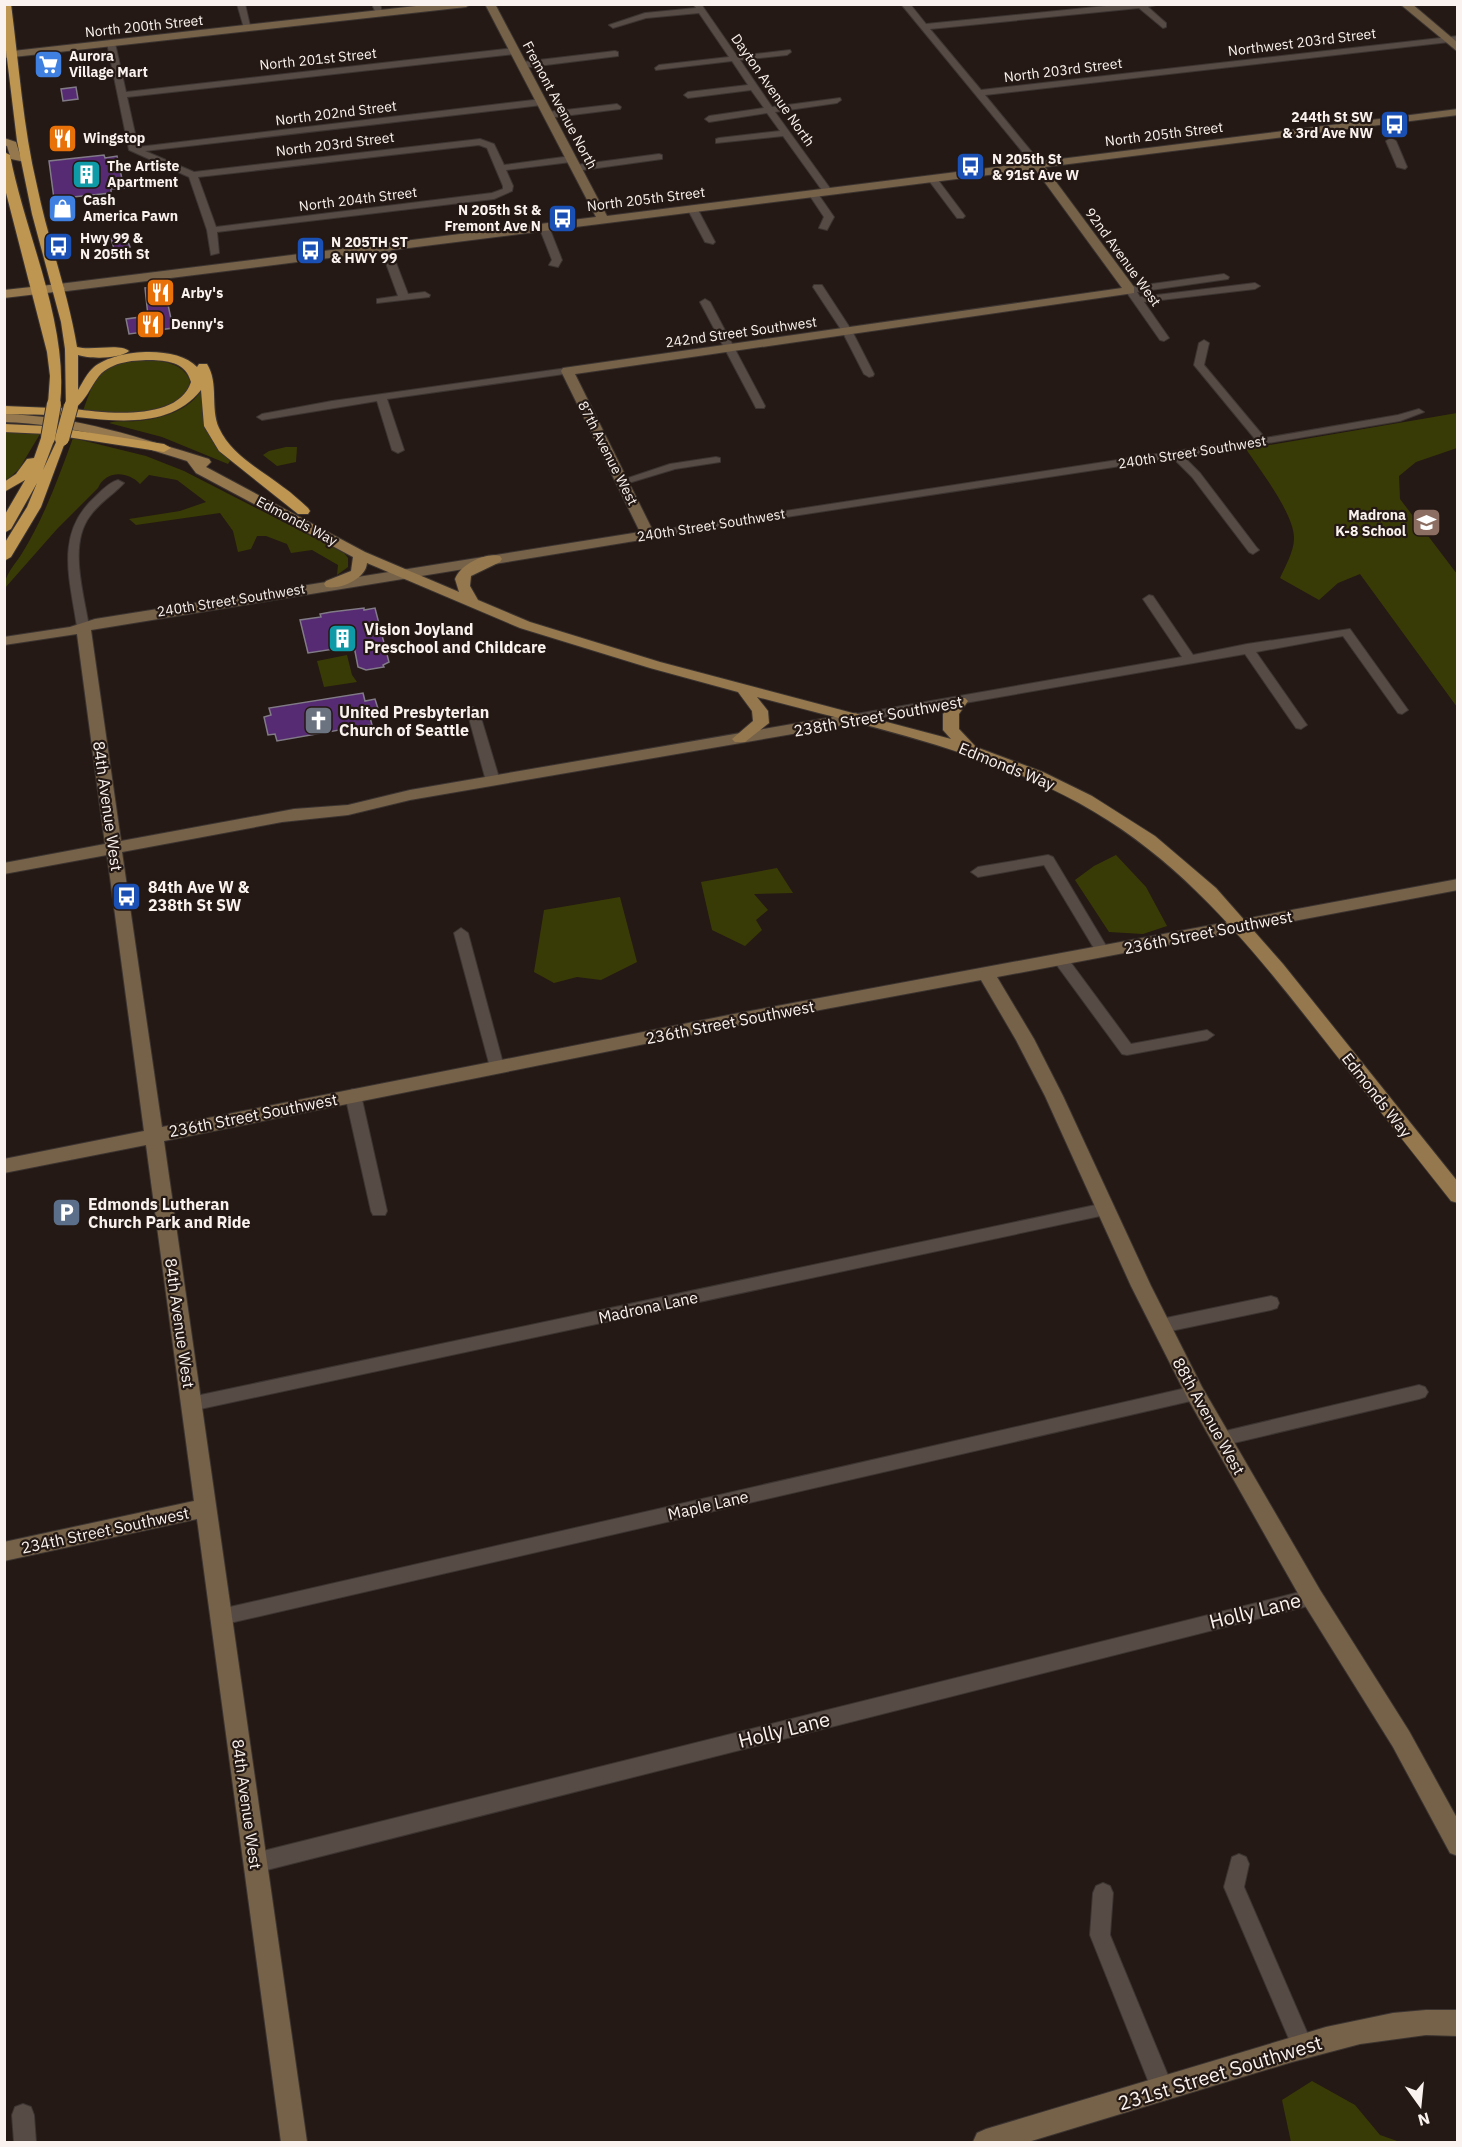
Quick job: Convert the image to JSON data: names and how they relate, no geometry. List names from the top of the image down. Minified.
{"streets":{"main road":["North 205th Street","Edmonds Way"],"street":["North 200th Street","Northwest 203rd Street","North 201st Street","North 203rd Street","Dayton Avenue North","Fremont Avenue North","North 202nd Street","North 204th Street","92nd Avenue West","242nd Street Southwest","240th Street Southwest","87th Avenue West","238th Street Southwest","84th Avenue West","236th Street Southwest","Madrona Lane","88th Avenue West","Maple Lane","234th Street Southwest","Holly Lane","231st Street Southwest"]},"crossings":[["Northwest 203rd Street","North 203rd Street"],["North 201st Street","Fremont Avenue North"],["North 203rd Street","North 204th Street"],["Dayton Avenue North","North 205th Street"],["Fremont Avenue North","North 202nd Street"],["Fremont Avenue North","North 205th Street"],["North 205th Street","92nd Avenue West"],["92nd Avenue West","242nd Street Southwest"],["242nd Street Southwest","87th Avenue West"],["240th Street Southwest","87th Avenue West"],["240th Street Southwest","Edmonds Way"],["240th Street Southwest","84th Avenue West"],["Edmonds Way","238th Street Southwest"],["Edmonds Way","236th Street Southwest"],["238th Street Southwest","84th Avenue West"],["84th Avenue West","236th Street Southwest"],["84th Avenue West","Madrona Lane"],["84th Avenue West","Maple Lane"],["84th Avenue West","234th Street Southwest"],["84th Avenue West","Holly Lane"],["236th Street Southwest","88th Avenue West"],["Madrona Lane","88th Avenue West"],["88th Avenue West","Maple Lane"],["88th Avenue West","Holly Lane"]],"places":{"supermarket":["Aurora Village Mart"],"bus stop":["244th St SW & 3rd Ave NW","N 205th St & 91st Ave W","N 205th St & Fremont Ave N","Hwy 99 & N 205th St","N 205TH ST & HWY 99","84th Ave W & 238th St SW"],"restaurant":["Wingstop","Arby's","Denny's"],"building":["The Artiste Apartment","Vision Joyland Preschool and Childcare"],"shop":["Cash America Pawn"],"school or university":["Madrona K-8 School"],"church":["United Presbyterian Church of Seattle"],"parking":["Edmonds Lutheran Church Park and Ride"]},"north":"bottom"}
